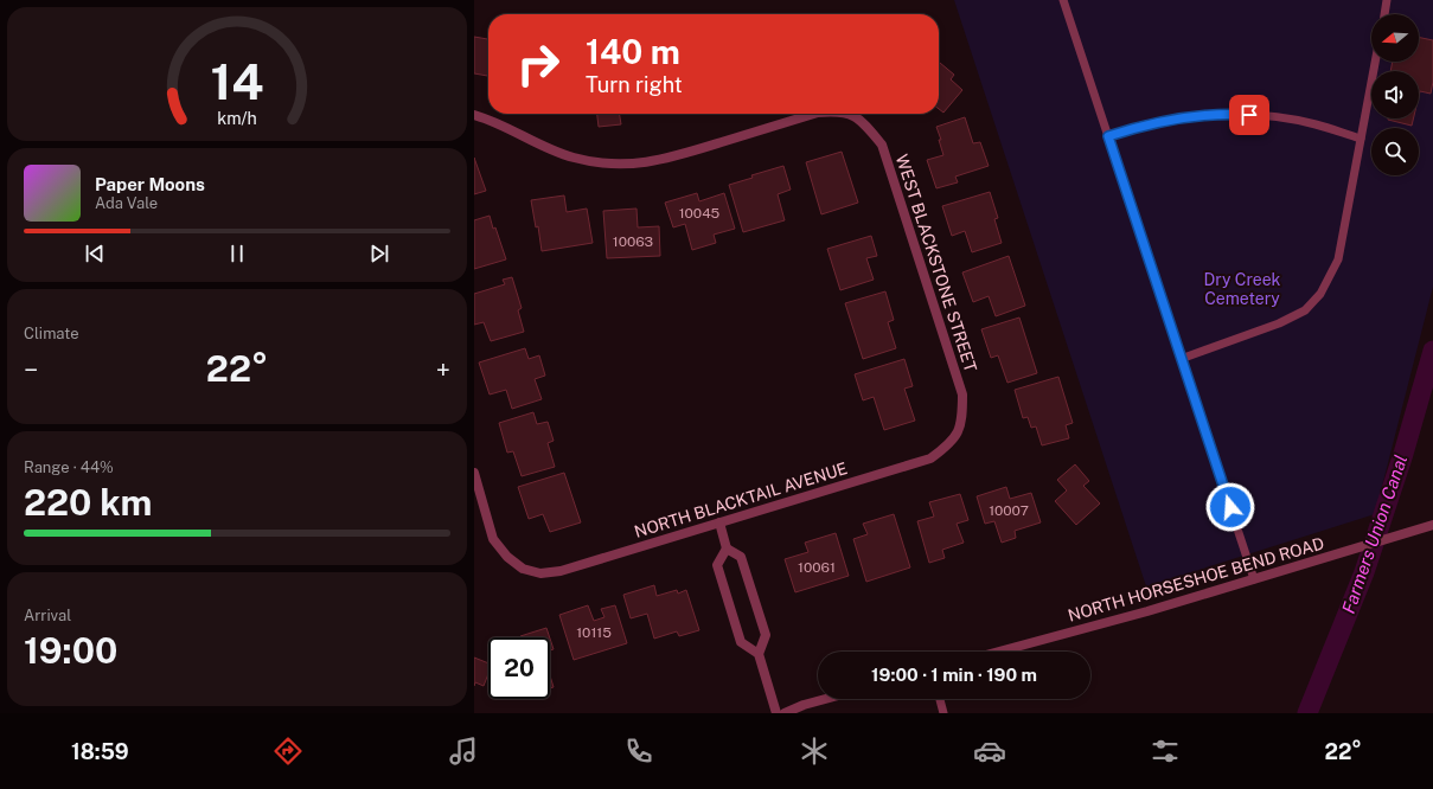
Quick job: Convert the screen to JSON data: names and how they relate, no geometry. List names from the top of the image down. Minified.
{"streets":{"street":["WEST BLACKSTONE STREET","NORTH BLACKTAIL AVENUE","NORTH HORSESHOE BEND ROAD"]},"crossings":[["WEST BLACKSTONE STREET","NORTH BLACKTAIL AVENUE"]],"water":["Farmers Union Canal"],"parks":["Dry Creek Cemetery"],"house_numbers":["10045","10063","10007","10061","10115"],"north":"left","page":{"turn":["140 m","Turn right"],"song":["Paper Moons","Ada Vale"],"tile":["Climate",["Range · 44%","220 km"],["Arrival","19:00"]],"heat":["−","22°","+"],"limit":"20","trip":"19:00 · 1 min · 190 m","tabs":["18:59","22°"],"gauge":["14","km/h"]}}
